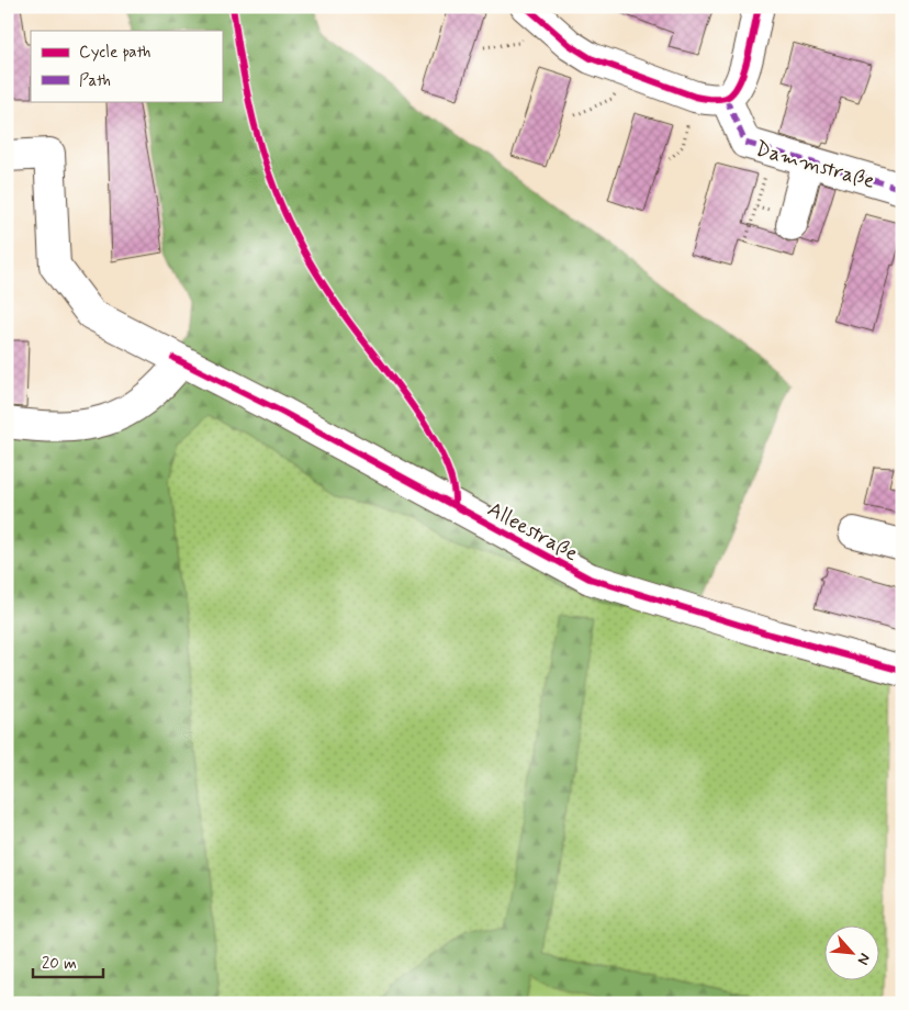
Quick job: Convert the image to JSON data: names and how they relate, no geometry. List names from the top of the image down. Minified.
{"streets":{"street":["Dammstraße","Alleestraße"]},"legend":["Cycle path","Path"],"scale_bar":"20 m","north":"bottom right"}
